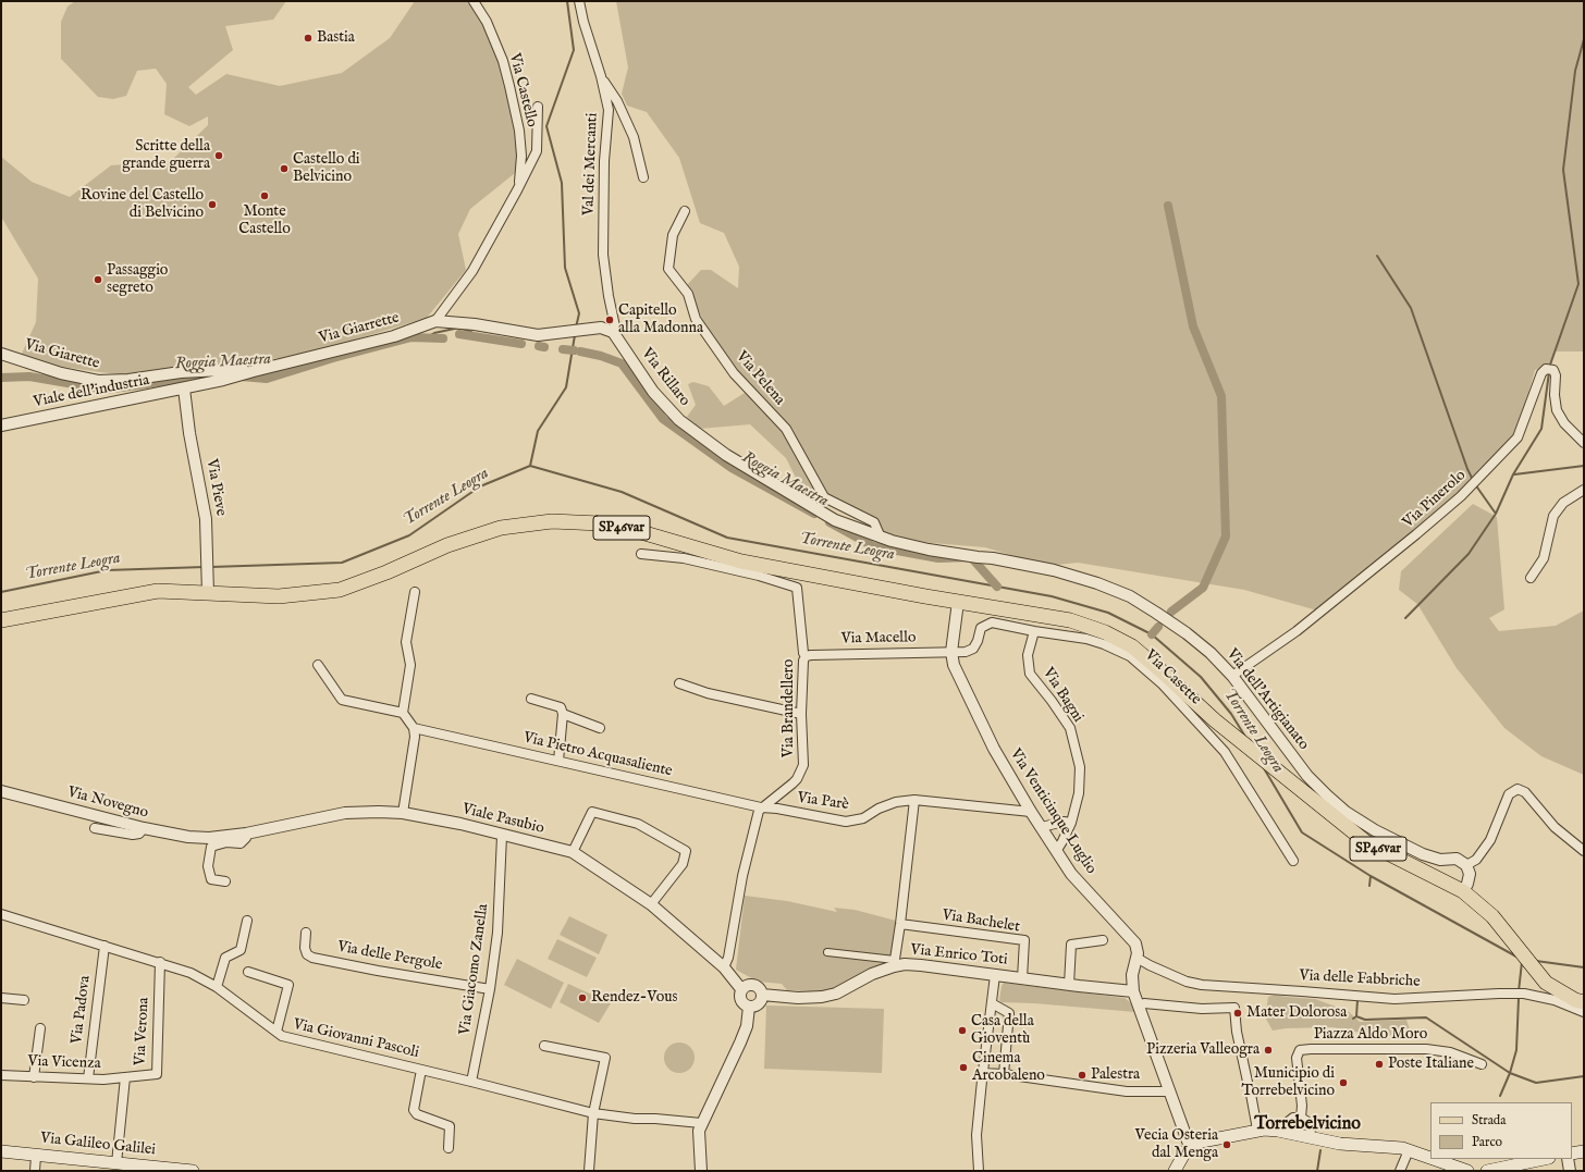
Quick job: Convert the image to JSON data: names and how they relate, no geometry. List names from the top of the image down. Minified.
{"streets":{"main road":["SP46var","Via Galileo Galilei"],"street":["Via Castello","Val dei Mercanti","Via Giarrette","Via Giarette","Via Rillaro","Via Pelena","Viale dell'industria","Via Pieve","Via Pinerolo","Via Macello","Via Casette","Via Bagni","Via dell'Artigianato","Via Brandellero","Via Pietro Acquasaliente","Via Parè","Via Novegno","Via Venticinque Luglio","Viale Pasubio","Via Bachelet","Via Enrico Toti","Via delle Pergole","Via Giacomo Zanella","Via delle Fabbriche","Via Padova","Via Verona","Piazza Aldo Moro","Via Giovanni Pascoli","Via Vicenza"]},"crossings":[["Via Castello","Via Giarrette"],["Val dei Mercanti","Via Rillaro"],["Via Giarrette","Viale dell'industria"],["Via Giarette","Viale dell'industria"],["Via Rillaro","Via Pelena"],["Via Rillaro","Via dell'Artigianato"],["Viale dell'industria","Via Pieve"],["Via Pieve","SP46var"],["Via Pinerolo","Via dell'Artigianato"],["SP46var","Via Venticinque Luglio"],["Via Macello","Via Casette"],["Via Macello","Via Brandellero"],["Via Macello","Via Venticinque Luglio"],["Via Casette","Via Bagni"],["Via Casette","Via Venticinque Luglio"],["Via Bagni","Via Venticinque Luglio"],["Via Brandellero","Via Pietro Acquasaliente"],["Via Pietro Acquasaliente","Via Parè"],["Via Parè","Via Venticinque Luglio"],["Via Novegno","Viale Pasubio"],["Via Venticinque Luglio","Via Enrico Toti"],["Via Venticinque Luglio","Via delle Fabbriche"],["Viale Pasubio","Via Enrico Toti"],["Viale Pasubio","Via Giacomo Zanella"],["Via Bachelet","Via Enrico Toti"],["Via delle Pergole","Via Giacomo Zanella"],["Via Giacomo Zanella","Via Giovanni Pascoli"],["Via Padova","Via Giovanni Pascoli"],["Via Padova","Via Vicenza"],["Via Verona","Via Giovanni Pascoli"],["Via Verona","Via Vicenza"]],"districts":["Torrebelvicino"],"water":["Roggia Maestra","Torrente Leogra"],"places":["Bastia","Scritte della grande guerra","Castello di Belvicino","Monte Castello","Rovine del Castello di Belvicino","Passaggio segreto","Capitello alla Madonna","Rendez-Vous","Mater Dolorosa","Casa della Gioventù","Pizzeria Valleogra","Poste Italiane","Cinema Arcobaleno","Palestra","Municipio di Torrebelvicino","Vecia Osteria dal Menga"],"legend":["Strada","Parco"]}
